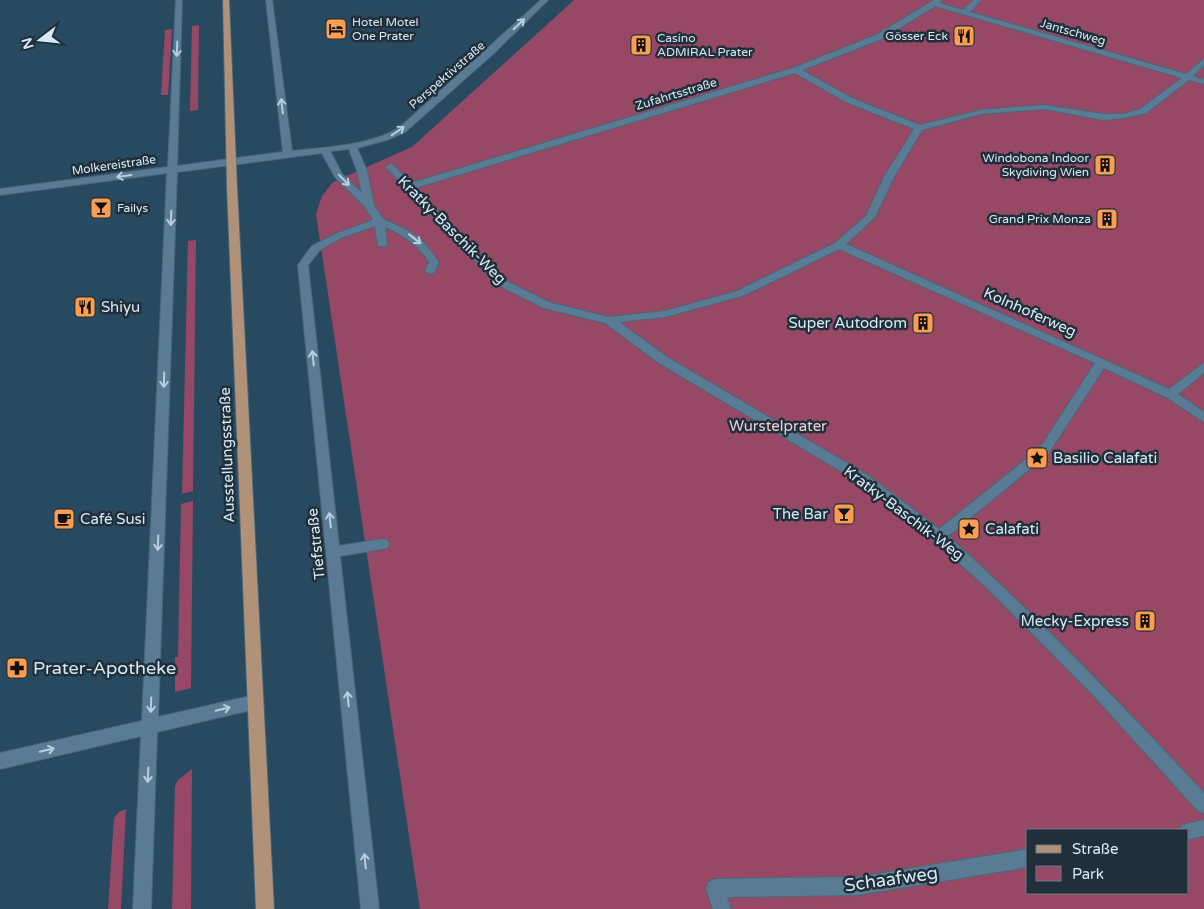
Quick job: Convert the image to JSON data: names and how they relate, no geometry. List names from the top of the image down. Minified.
{"streets":{"main road":["Ausstellungsstraße"],"street":["Jantschweg","Perspektivstraße","Zufahrtsstraße","Molkereistraße","Kratky-Baschik-Weg","Kolnhoferweg","Tiefstraße","Schaafweg"]},"crossings":[["Jantschweg","Zufahrtsstraße"],["Perspektivstraße","Molkereistraße"],["Zufahrtsstraße","Kratky-Baschik-Weg"],["Molkereistraße","Ausstellungsstraße"]],"one_way":["Perspektivstraße","Molkereistraße","Tiefstraße"],"parks":["Wurstelprater"],"places":{"hotel":["Hotel Motel One Prater"],"restaurant":["Gösser Eck","Shiyu"],"building":["Casino ADMIRAL Prater","Windobona Indoor Skydiving Wien","Grand Prix Monza","Super Autodrom","Mecky-Express"],"bar":["Failys","The Bar"],"place":["Basilio Calafati","Calafati"],"cafe":["Café Susi"],"pharmacy":["Prater-Apotheke"]},"legend":["Straße","Park"],"north":"left"}
